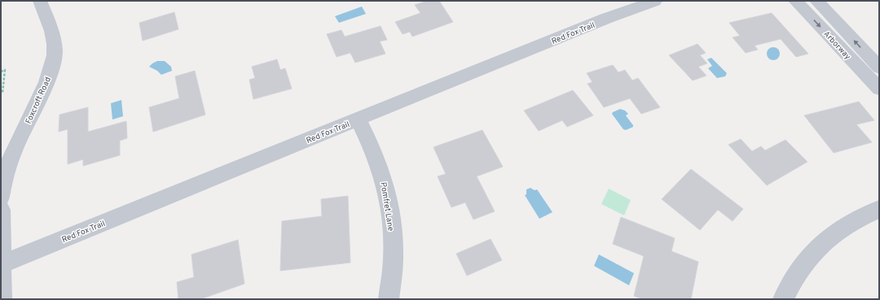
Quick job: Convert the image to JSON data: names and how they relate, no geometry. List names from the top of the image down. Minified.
{"streets":{"street":["Red Fox Trail","Arborway","Foxcroft Road","Pomfret Lane"]},"crossings":[["Red Fox Trail","Pomfret Lane"]]}
